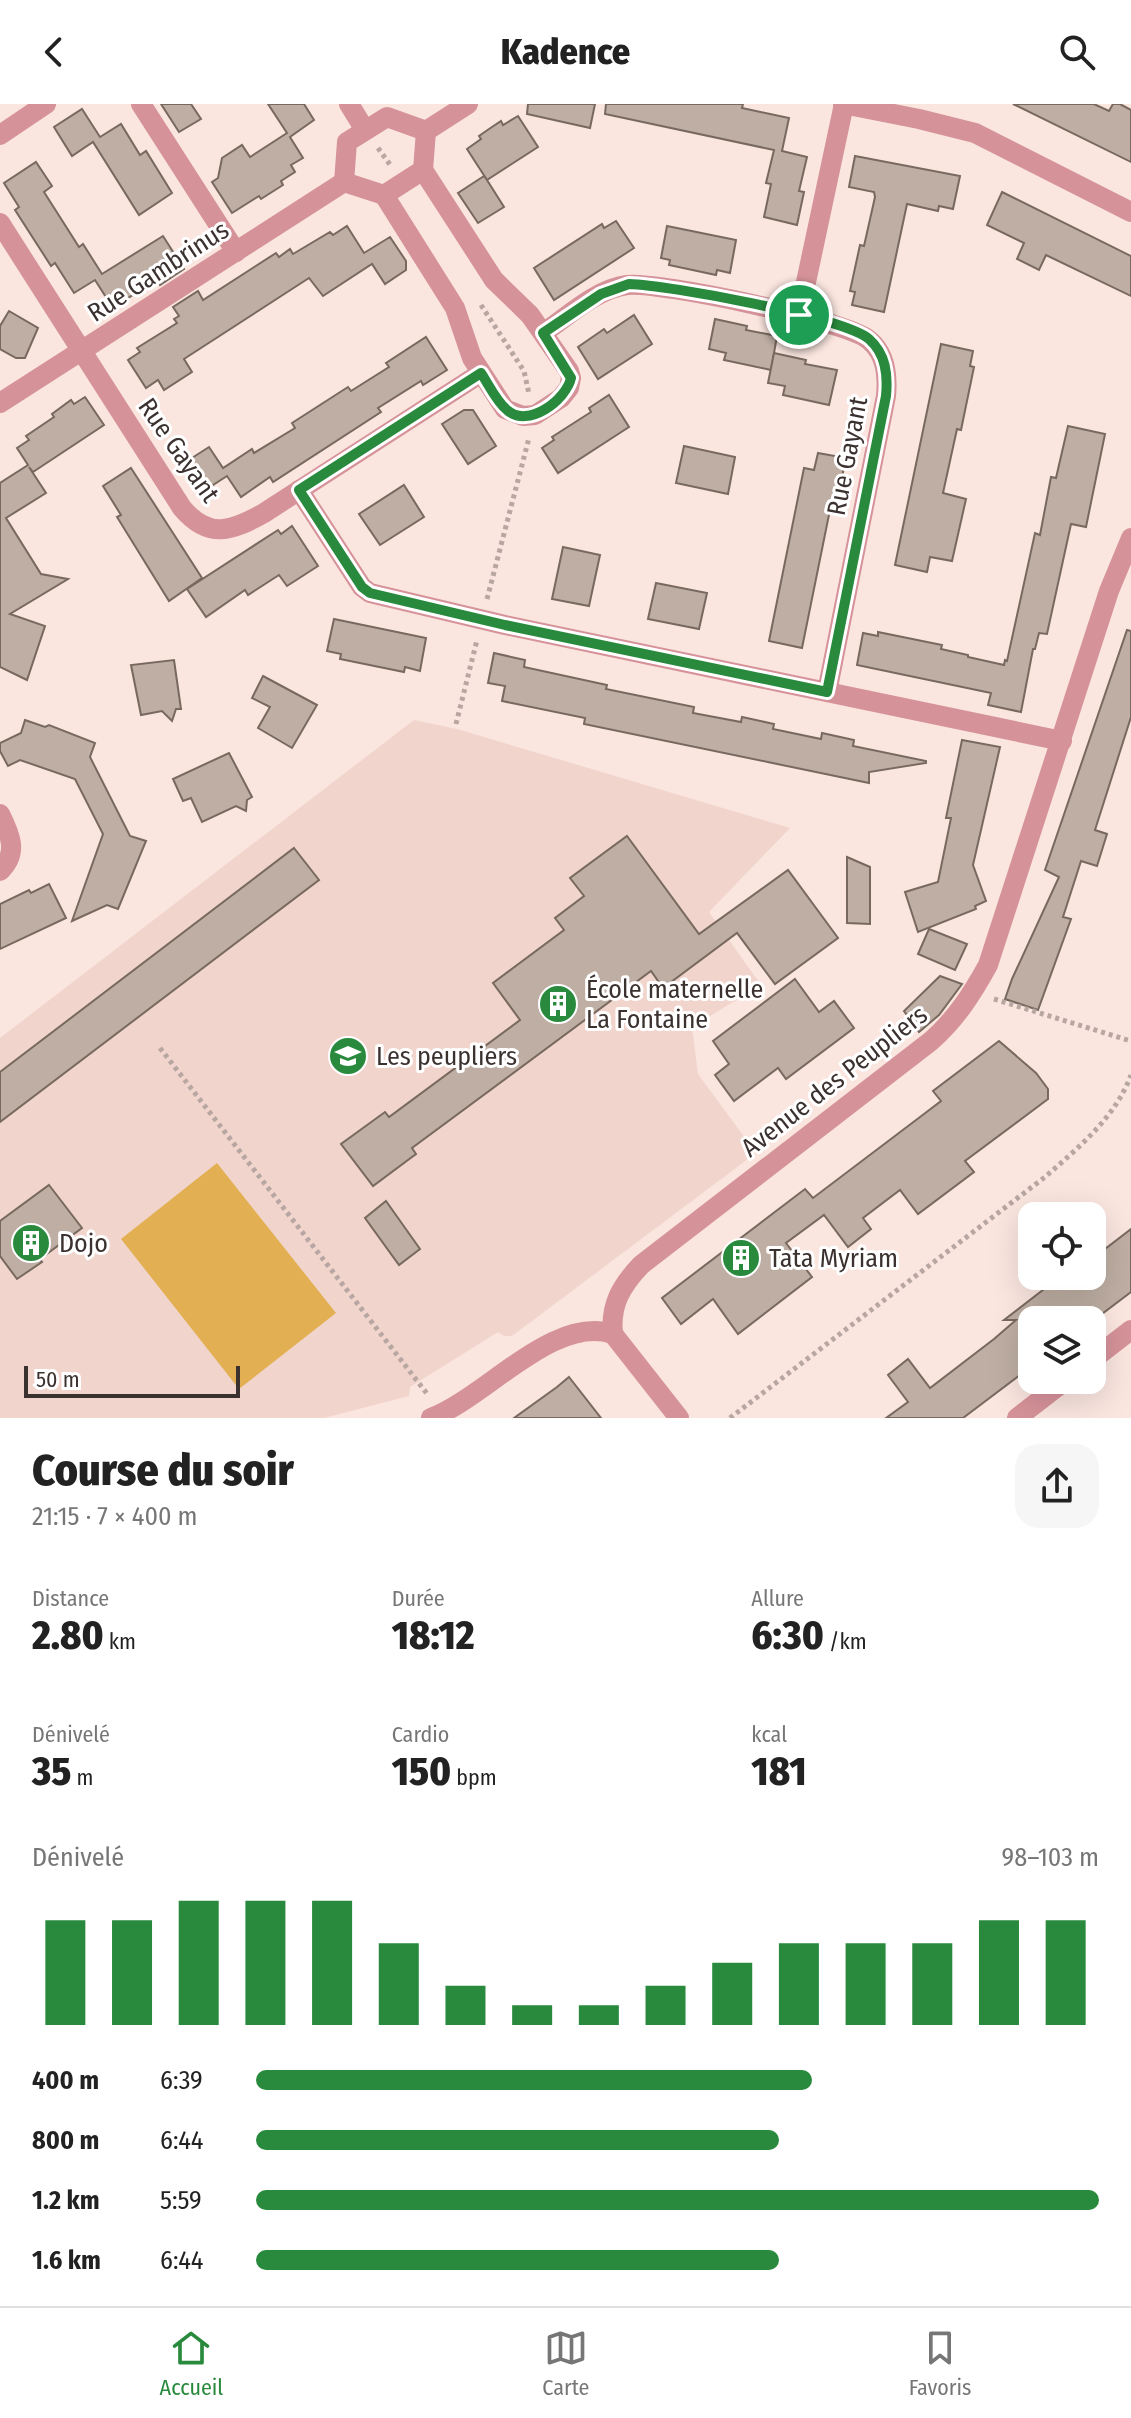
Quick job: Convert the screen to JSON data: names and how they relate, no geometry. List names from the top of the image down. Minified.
{"streets":{"street":["Rue Gambrinus","Rue Gayant","Avenue des Peupliers"]},"crossings":[["Rue Gambrinus","Rue Gayant"]],"places":{"building":["École maternelle La Fontaine","Dojo","Tata Myriam"],"school or university":["Les peupliers"]},"scale_bar":"50 m","page":{"header":"Kadence","scale":"50 m","heading":["Course du soir","21:15 · 7 × 400 m"],"stats":[["Distance","2.80 km"],["Durée","18:12"],["Allure","6:30 /km"],["Dénivelé","35 m"],["Cardio","150 bpm"],["kcal","181"]],"chart":["Dénivelé","98–103 m"],"list":[{"name":"400 m","note":"6:39"},{"name":"800 m","note":"6:44"},{"name":"1.2 km","note":"5:59"},{"name":"1.6 km","note":"6:44"}],"tabs":["Accueil","Carte","Favoris"]}}
